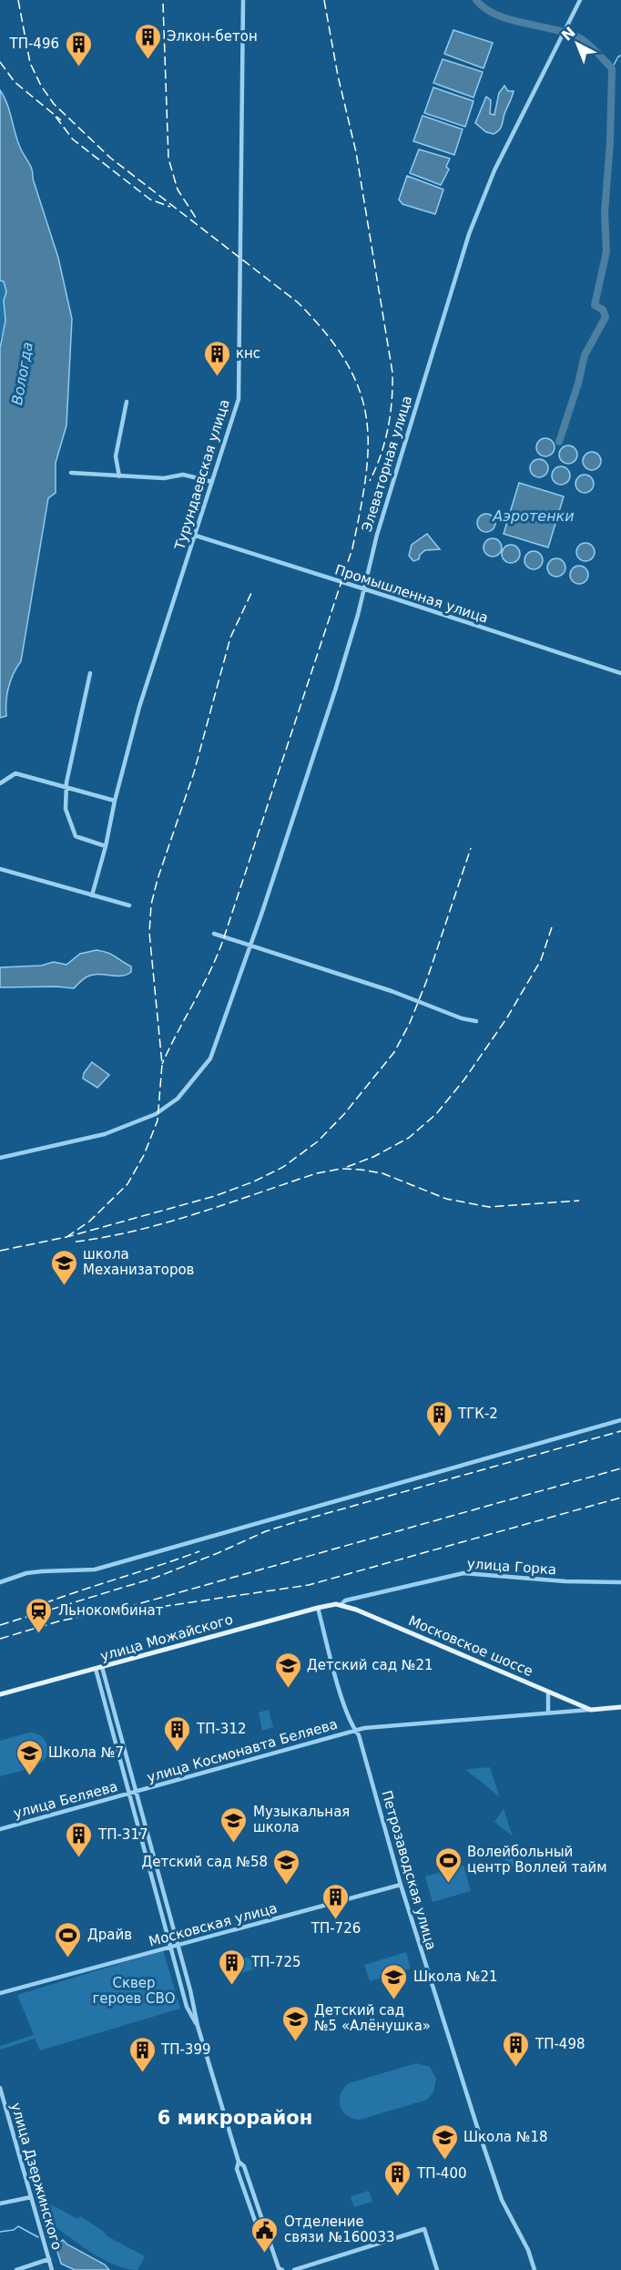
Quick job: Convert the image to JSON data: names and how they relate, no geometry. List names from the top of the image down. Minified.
{"streets":{"main road":["улица Можайского","Московское шоссе"],"street":["Элеваторная улица","Турундаевская улица","Промышленная улица","улица Горка","улица Космонавта Беляева","улица Беляева","Петрозаводская улица","Московская улица","улица Дзержинского"]},"crossings":[["Элеваторная улица","Промышленная улица"],["Турундаевская улица","Промышленная улица"],["улица Горка","улица Можайского"],["улица Горка","Московское шоссе"],["улица Можайского","Московское шоссе"],["улица Можайского","Петрозаводская улица"],["Московское шоссе","улица Космонавта Беляева"],["Московское шоссе","Петрозаводская улица"],["улица Космонавта Беляева","улица Беляева"],["улица Космонавта Беляева","Петрозаводская улица"],["Петрозаводская улица","Московская улица"]],"districts":["6 микрорайон"],"water":["Вологда","Аэротенки"],"parks":["Сквер героев СВО"],"places":{"building":["Элкон-бетон","ТП-496","кнс","ТГК-2","ТП-312","ТП-317","ТП-726","ТП-725","ТП-498","ТП-399","ТП-400"],"school or university":["школа Механизаторов","Детский сад №21","Школа №7","Музыкальная школа","Детский сад №58","Школа №21","Детский сад №5 «Алёнушка»","Школа №18"],"station":["Льнокомбинат"],"sports":["Волейбольный центр Воллей тайм","Драйв"],"public building":["Отделение связи №160033"]},"north":"top left"}
